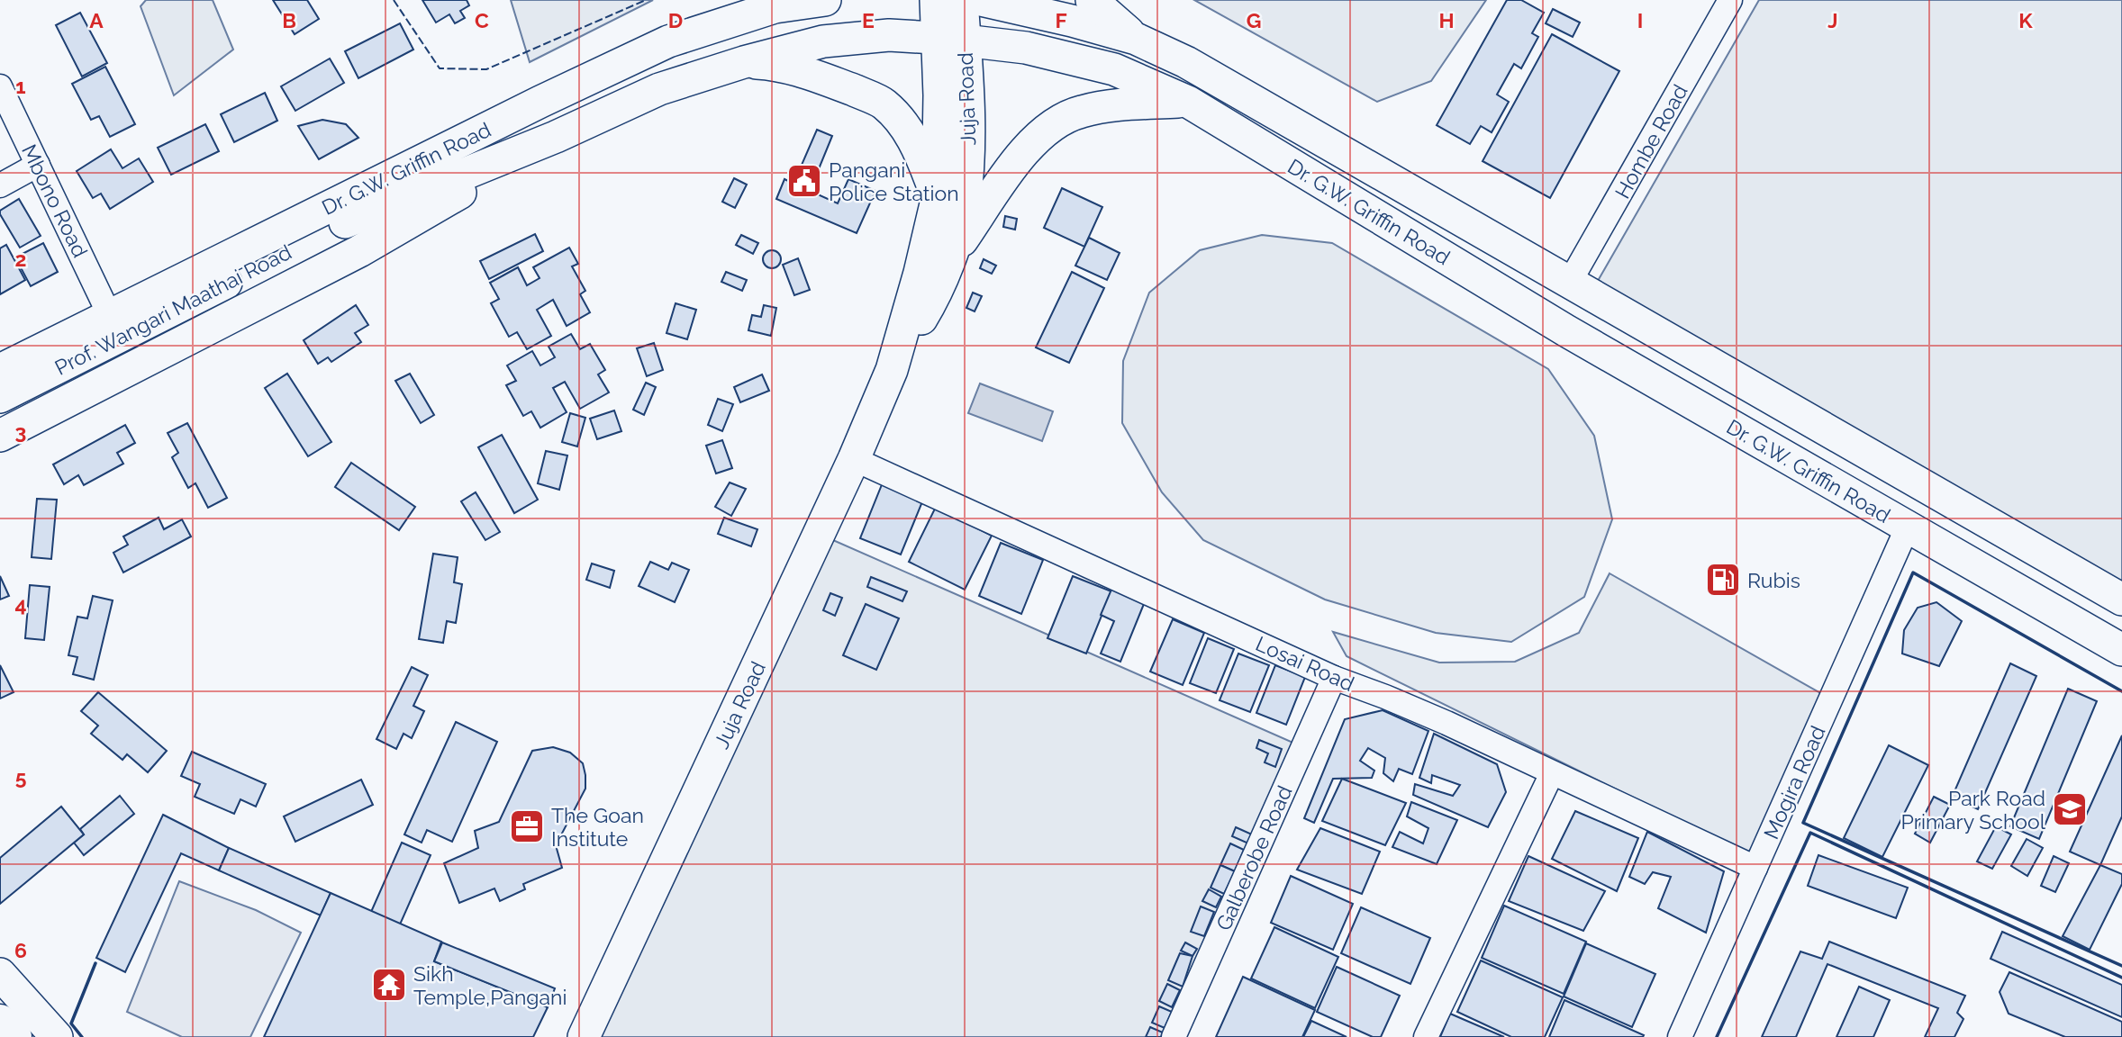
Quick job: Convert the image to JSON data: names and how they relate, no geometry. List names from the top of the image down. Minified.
{"streets":{"main road":["Juja Road","Dr. G.W. Griffin Road","Prof. Wangari Maathai Road"],"street":["Hombe Road","Mbono Road","Losai Road","Mogira Road","Galberobe Road"]},"crossings":[["Juja Road","Dr. G.W. Griffin Road"],["Juja Road","Losai Road"],["Hombe Road","Dr. G.W. Griffin Road"],["Dr. G.W. Griffin Road","Mbono Road"],["Dr. G.W. Griffin Road","Prof. Wangari Maathai Road"],["Dr. G.W. Griffin Road","Mogira Road"],["Losai Road","Mogira Road"],["Losai Road","Galberobe Road"]],"places":{"public building":["Pangani Police Station"],"fuel station":["Rubis"],"school or university":["Park Road Primary School"],"office":["The Goan Institute"],"temple":["Sikh Temple,Pangani"]},"grid":{"columns":["A","B","C","D","E","F","G","H","I","J","K"],"rows":["1","2","3","4","5","6"]}}
